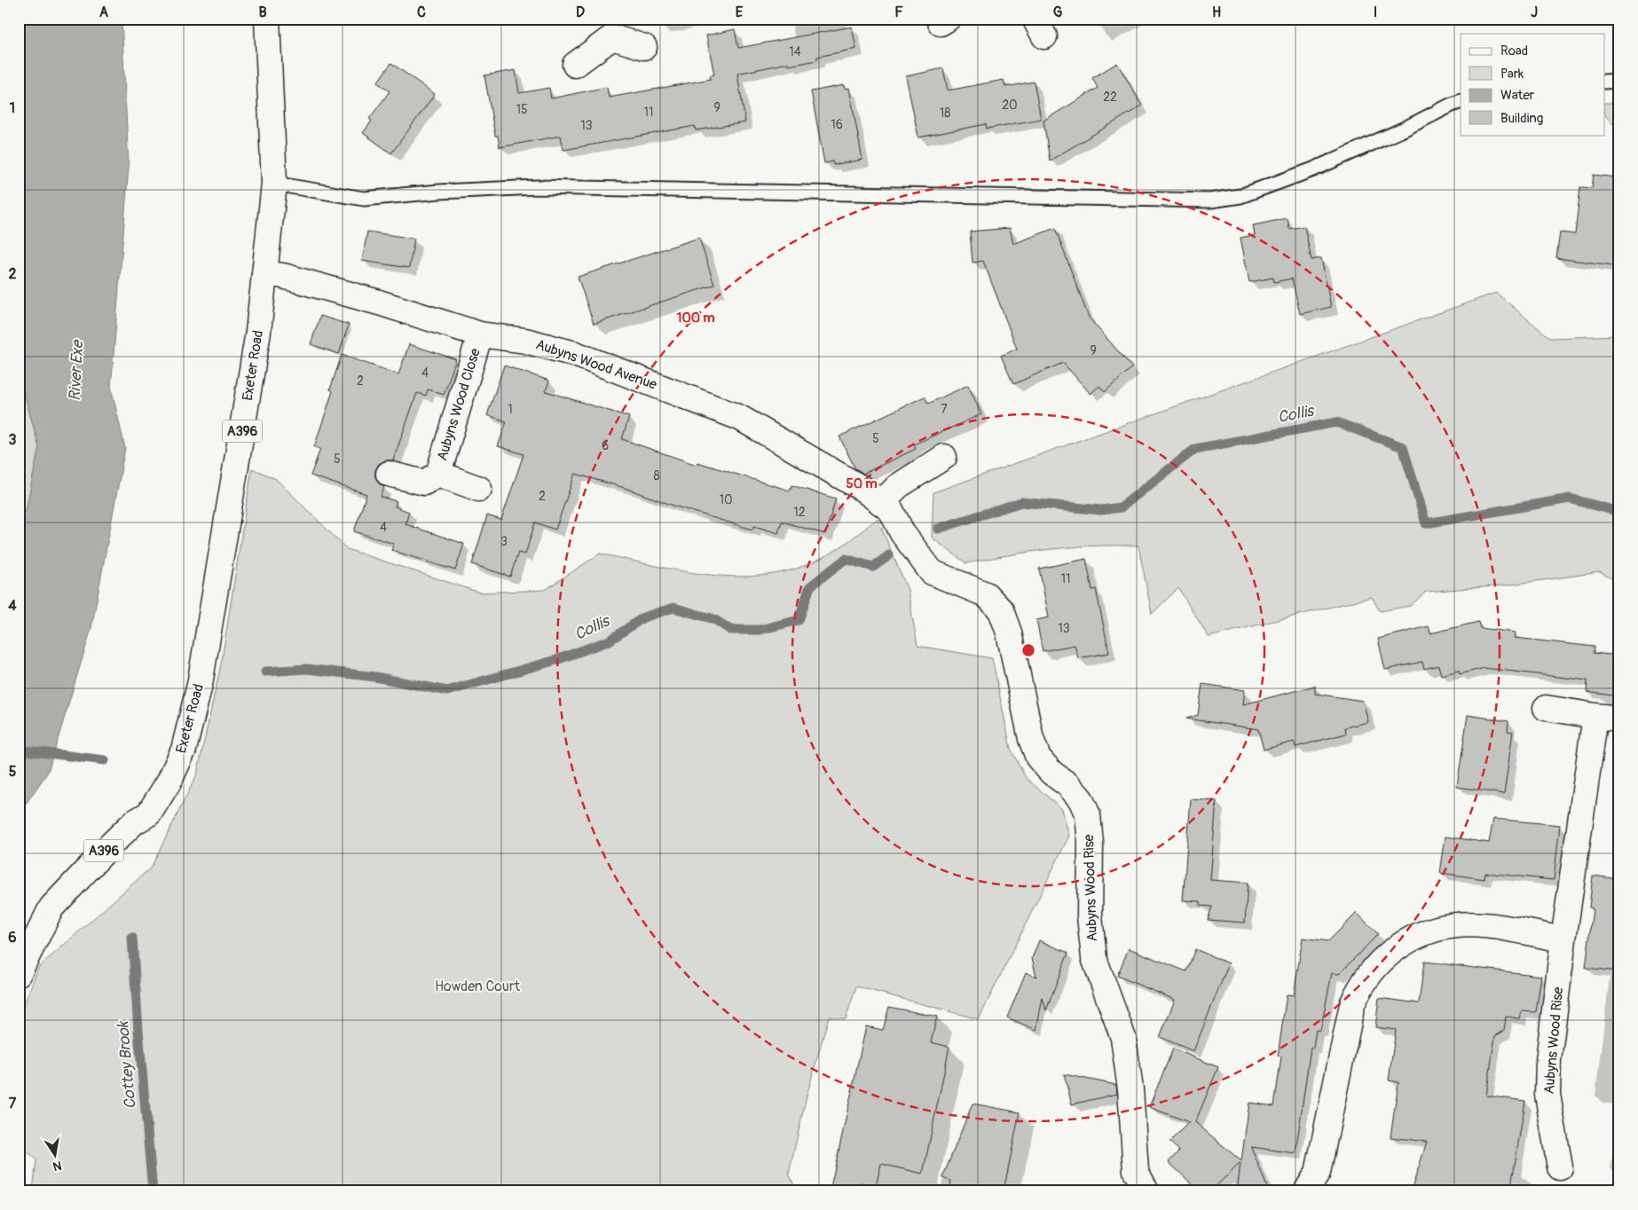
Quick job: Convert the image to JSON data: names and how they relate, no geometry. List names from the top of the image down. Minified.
{"streets":{"street":["Aubyns Wood Avenue","Exeter Road","Aubyns Wood Close","A396","Aubyns Wood Rise"]},"crossings":[["Aubyns Wood Avenue","Exeter Road"],["Aubyns Wood Avenue","Aubyns Wood Close"],["Aubyns Wood Avenue","Aubyns Wood Rise"]],"water":["River Exe","Collis","Cottey Brook"],"parks":["Howden Court"],"house_numbers":["14","22","20","9","15","11","18","16","13","9","4","2","1","7","5","6","5","8","2","10","12","4","3","11","13"],"legend":["Road","Park","Water","Building"],"north":"bottom","grid":{"columns":["A","B","C","D","E","F","G","H","I","J"],"rows":["1","2","3","4","5","6","7"]},"rings":["100 m","50 m"]}
